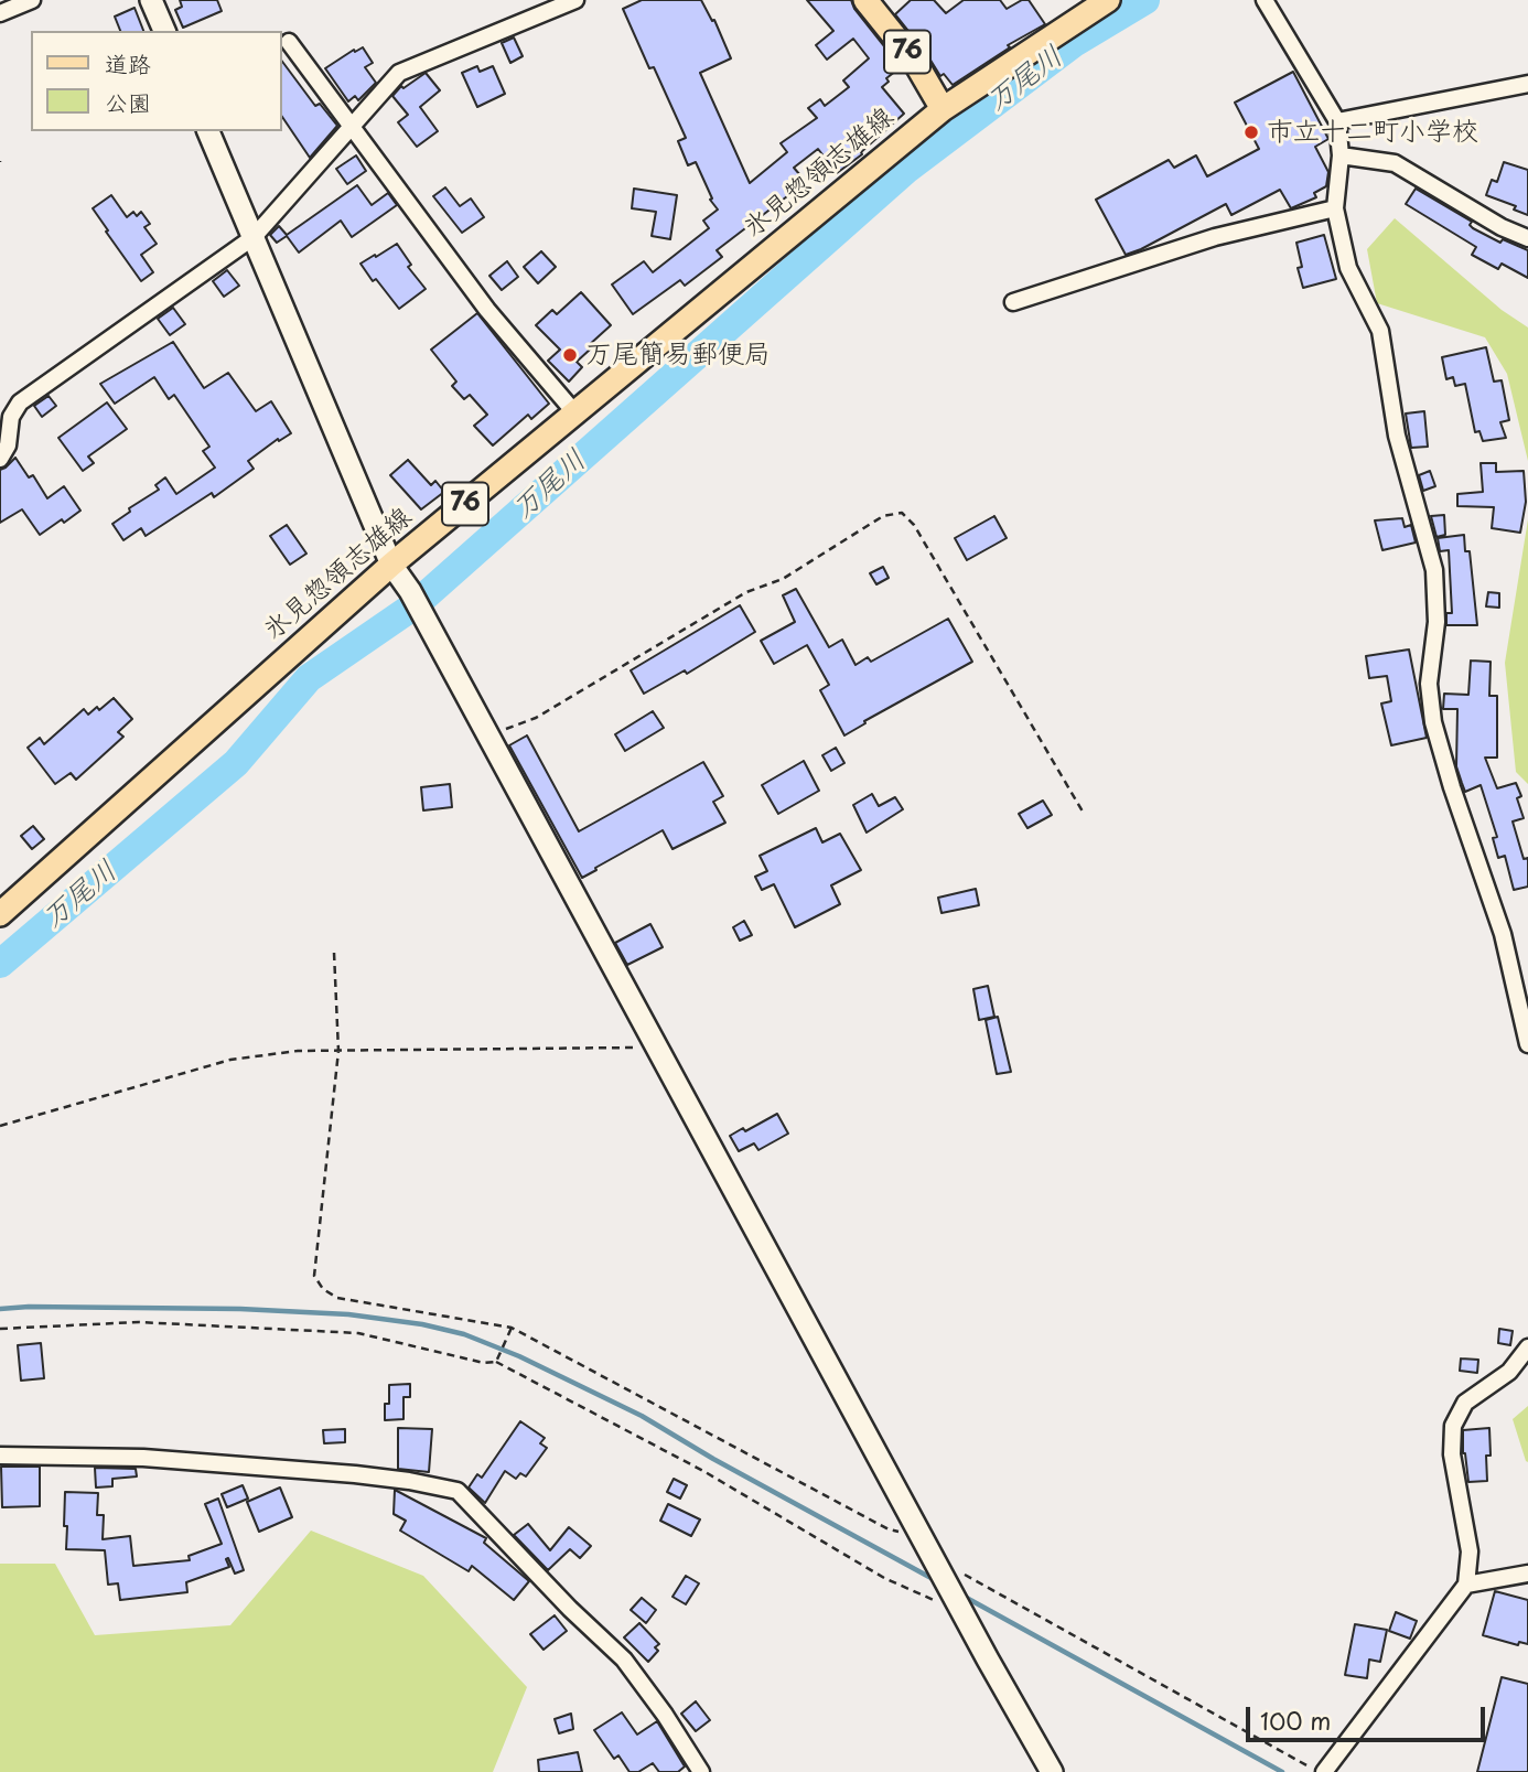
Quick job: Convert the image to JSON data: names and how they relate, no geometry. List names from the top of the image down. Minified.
{"streets":{"main road":["76","氷見惣領志雄線"]},"crossings":[["76","氷見惣領志雄線"]],"water":["万尾川"],"places":["市立十二町小学校","万尾簡易郵便局"],"legend":["道路","公園"],"scale_bar":"100 m"}
